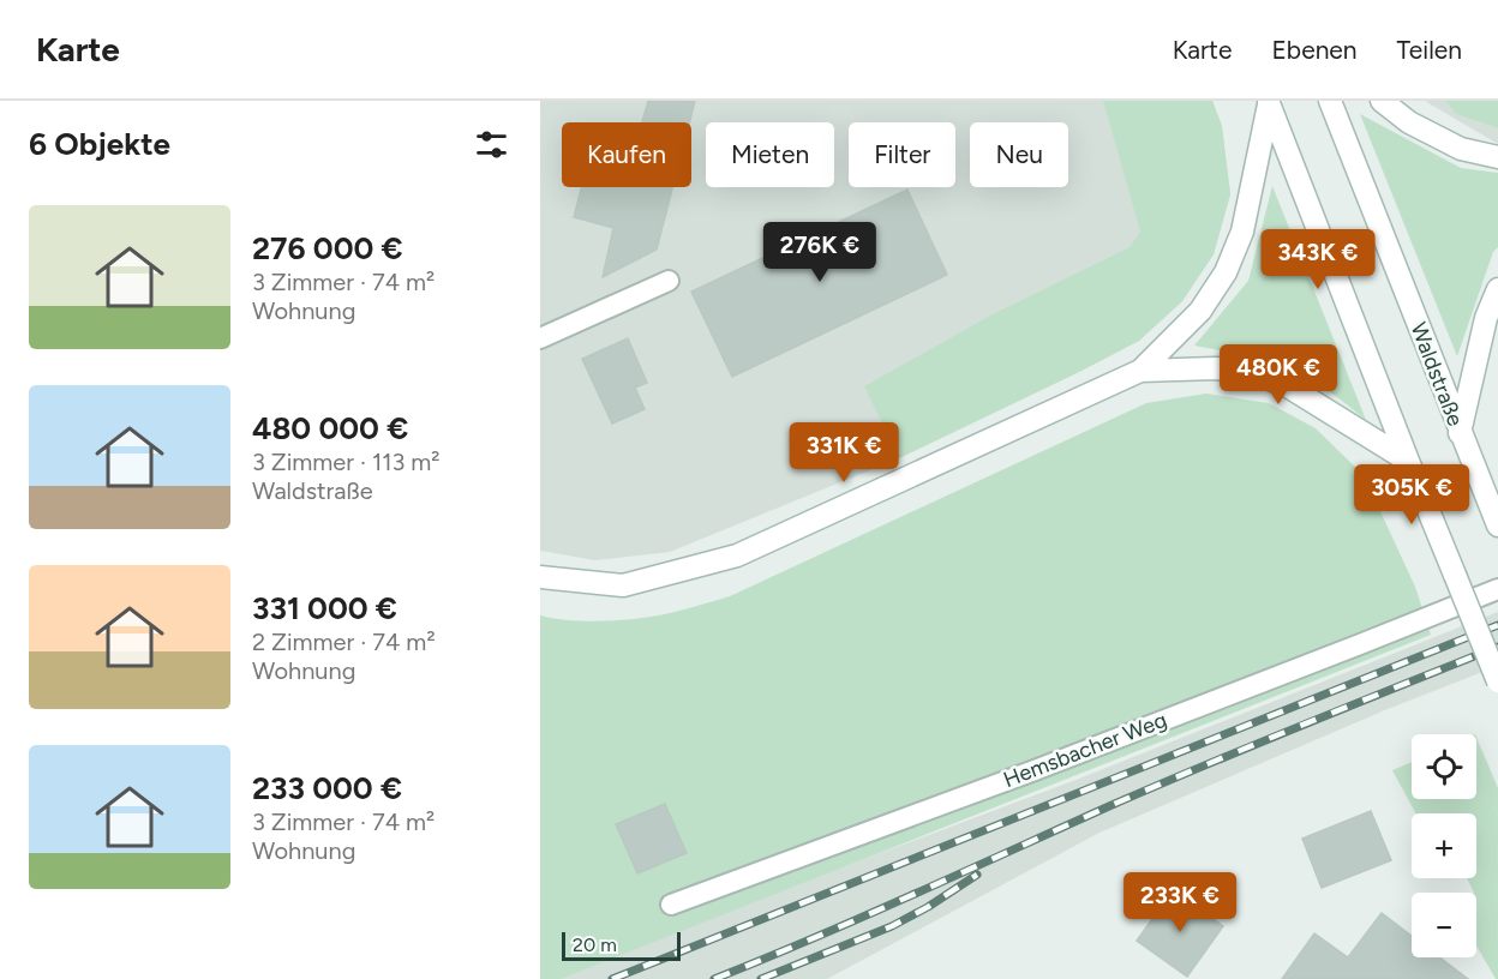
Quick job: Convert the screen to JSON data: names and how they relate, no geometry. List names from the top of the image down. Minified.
{"streets":{"main road":["Waldstraße"],"lane":["Hemsbacher Weg"]},"scale_bar":"20 m","page":{"header":"Karte","nav":["Karte","Ebenen","Teilen"],"heading":"6 Objekte","chip":["Kaufen","Mieten","Filter","Neu"],"list":[{"name":"276 000 €","note":"3 Zimmer · 74 m² · Wohnung"},{"name":"480 000 €","note":"3 Zimmer · 113 m² · Waldstraße"},{"name":"331 000 €","note":"2 Zimmer · 74 m² · Wohnung"},{"name":"233 000 €","note":"3 Zimmer · 74 m² · Wohnung"}],"price":["276K €","343K €","480K €","331K €","305K €","233K €"],"map_buttons":["+","−"],"scale":"20 m"}}
